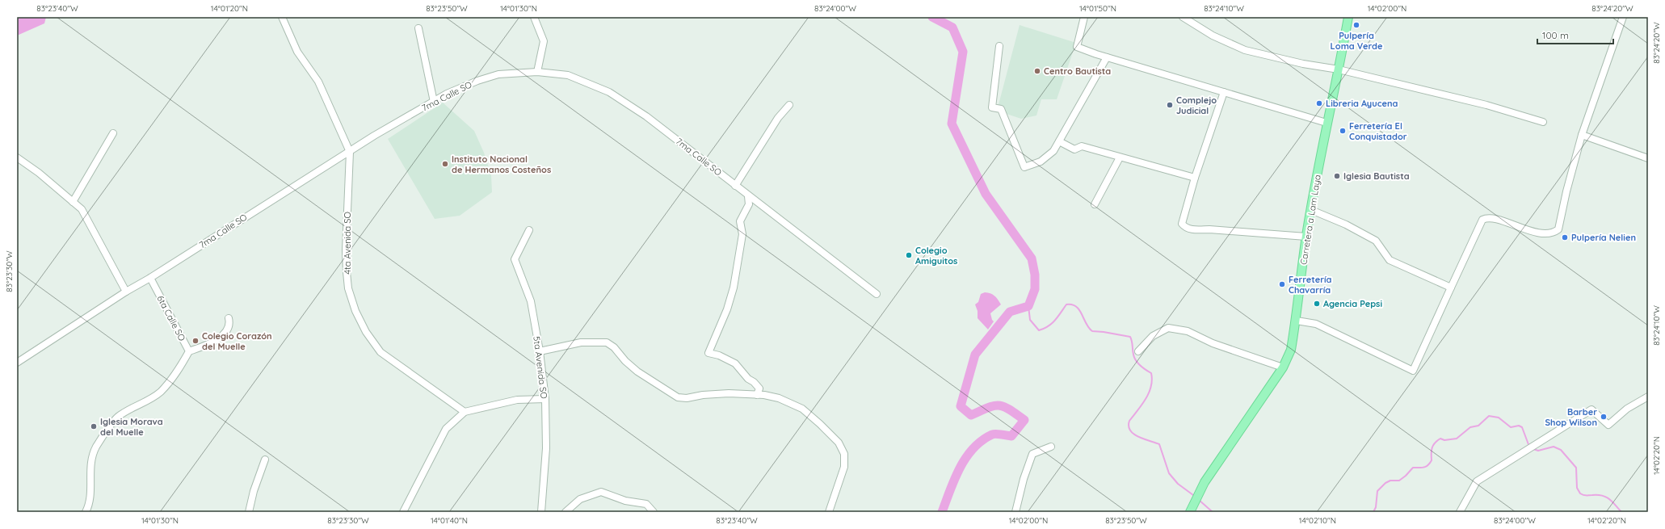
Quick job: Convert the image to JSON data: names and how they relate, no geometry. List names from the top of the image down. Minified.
{"streets":{"main road":["Carretera a Lam Laya"],"street":["7ma Calle SO","4ta Avenida SO","6ta Calle SO","5ta Avenida SO"]},"crossings":[["7ma Calle SO","4ta Avenida SO"],["7ma Calle SO","6ta Calle SO"]],"places":["Pulpería Loma Verde","Centro Bautista","Libreria Ayucena","Complejo Judicial","Ferretería El Conquistador","Instituto Nacional de Hermanos Costeños","Iglesia Bautista","Pulpería Nelien","Colegio Amiguitos","Ferretería Chavarría","Agencia Pepsi","Colegio Corazón del Muelle","Barber Shop Wilson","Iglesia Morava del Muelle"],"scale_bar":"100 m","coordinates":["83°23'40\"W","14°01'20\"N","83°23'50\"W","14°01'30\"N","83°24'00\"W","14°01'50\"N","83°24'10\"W","14°02'00\"N","83°24'20\"W","83°23'30\"W","14°02'20\"N","14°01'40\"N","14°02'10\"N"]}
